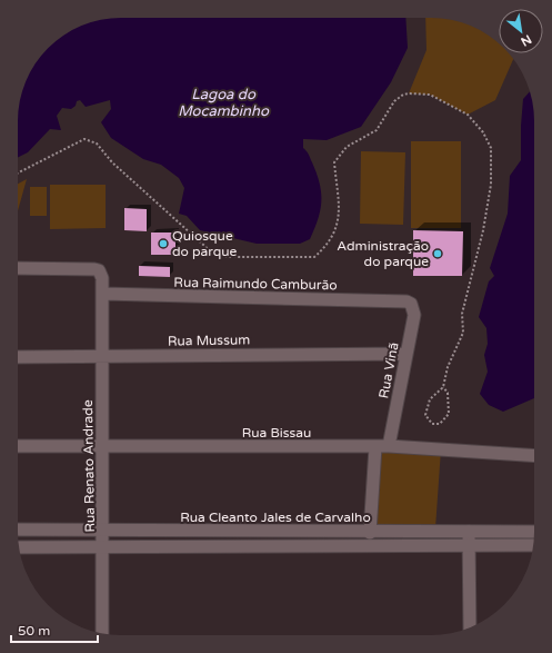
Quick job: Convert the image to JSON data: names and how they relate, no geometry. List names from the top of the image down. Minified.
{"streets":{"street":["Rua Raimundo Camburão","Rua Mussum","Rua Vinã","Rua Bissau","Rua Renato Andrade","Rua Cleanto Jales de Carvalho"]},"crossings":[["Rua Raimundo Camburão","Rua Vinã"],["Rua Raimundo Camburão","Rua Renato Andrade"],["Rua Mussum","Rua Vinã"],["Rua Mussum","Rua Renato Andrade"],["Rua Vinã","Rua Bissau"],["Rua Bissau","Rua Renato Andrade"],["Rua Renato Andrade","Rua Cleanto Jales de Carvalho"]],"water":["Lagoa do Mocambinho"],"places":["Quiosque do parque","Administração do parque"],"scale_bar":"50 m","north":"bottom right"}
